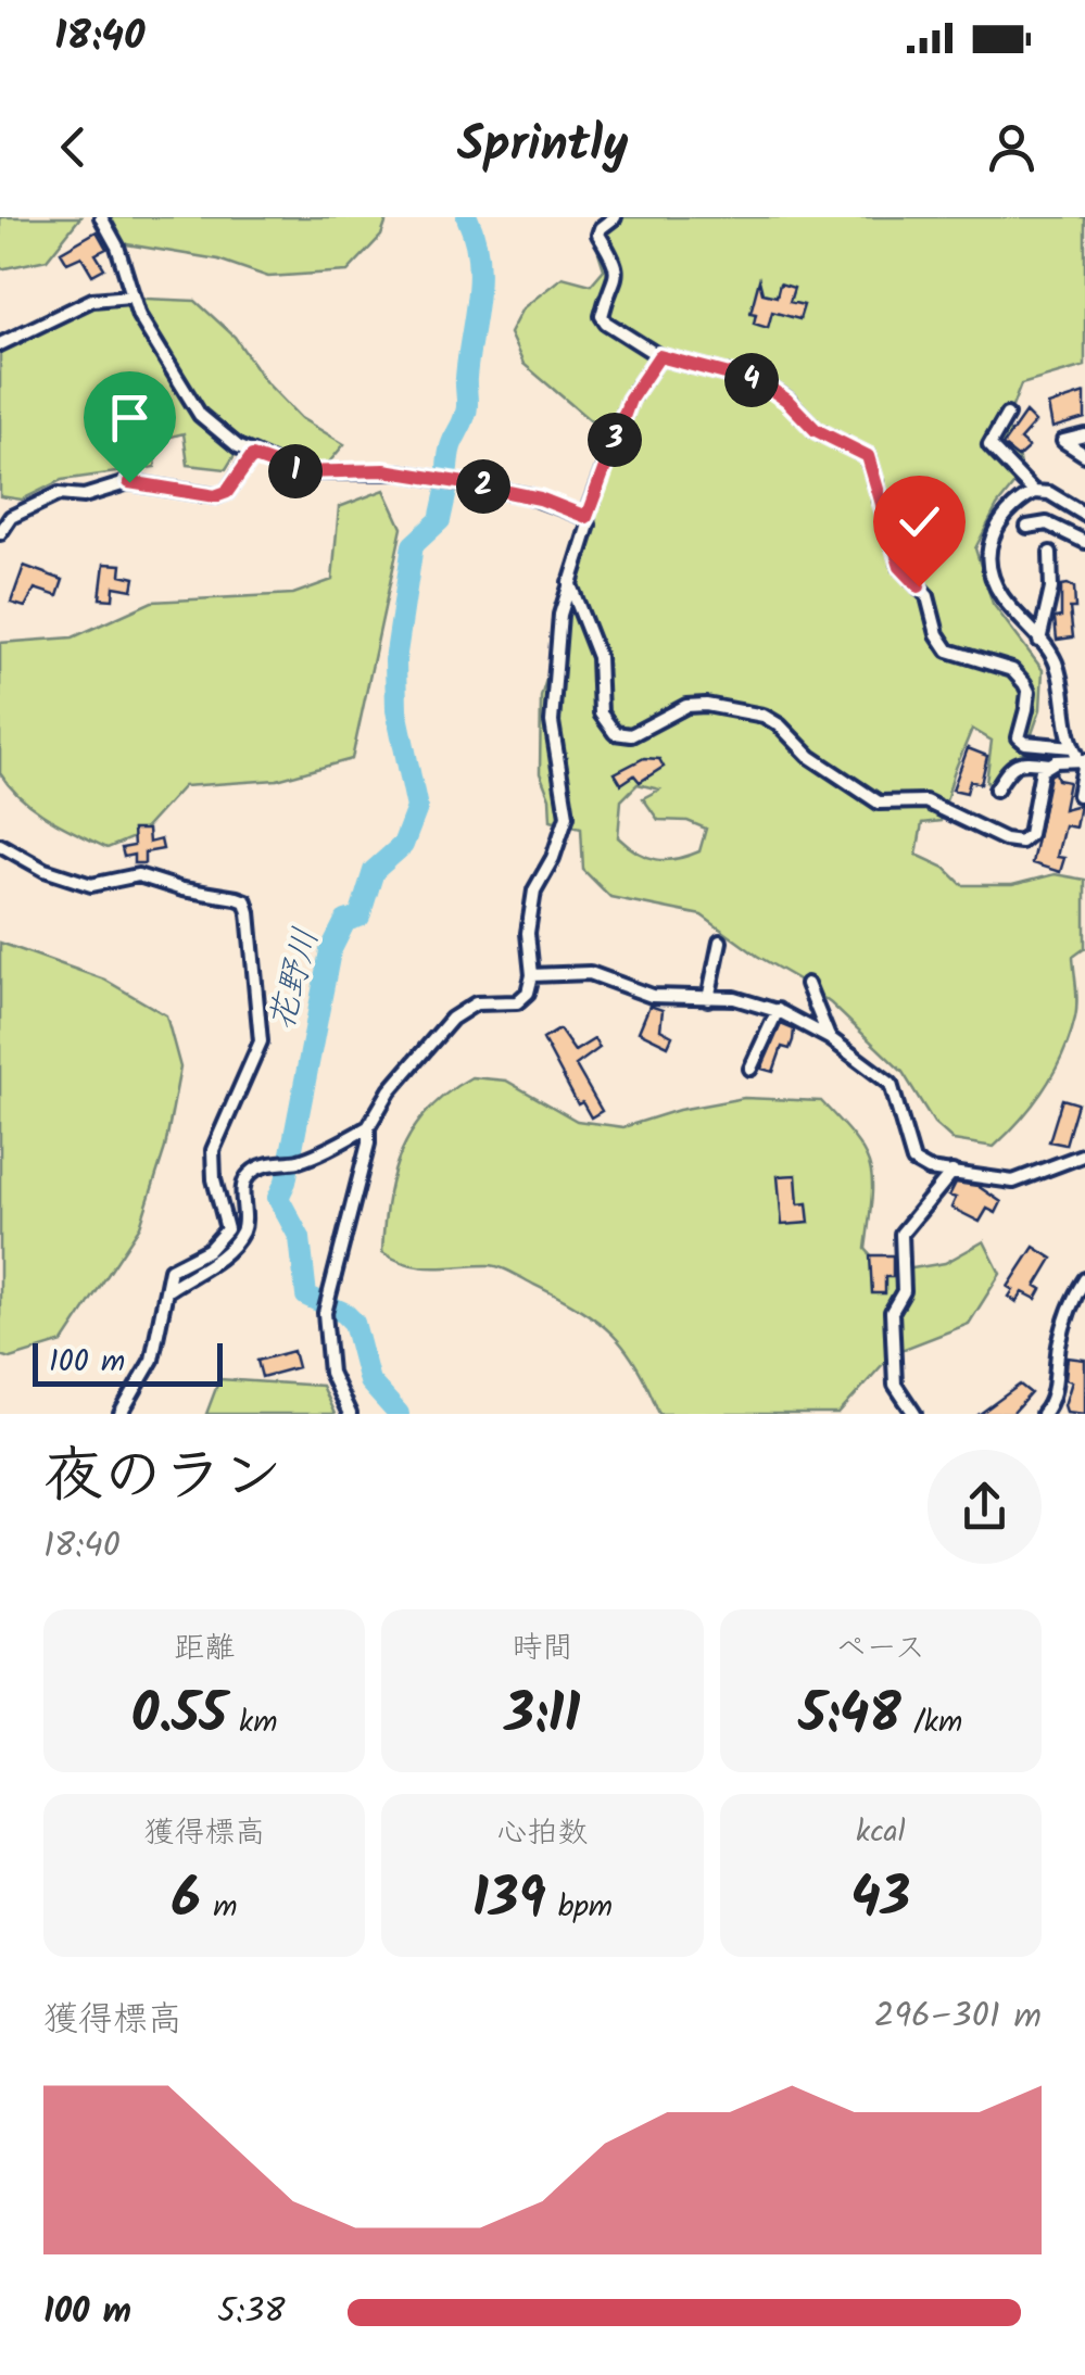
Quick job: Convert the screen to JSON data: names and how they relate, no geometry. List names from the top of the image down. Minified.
{"water":["花野川"],"scale_bar":"100 m","page":{"status":"18:40","header":"Sprintly","pins":["4","3","1","2"],"scale":"100 m","heading":["夜のラン","18:40"],"stats":[["距離","0.55 km"],["時間","3:11"],["ペース","5:48 /km"],["獲得標高","6 m"],["心拍数","139 bpm"],["kcal","43"]],"chart":["獲得標高","296–301 m"],"list":[{"name":"100 m","note":"5:38"}]}}
